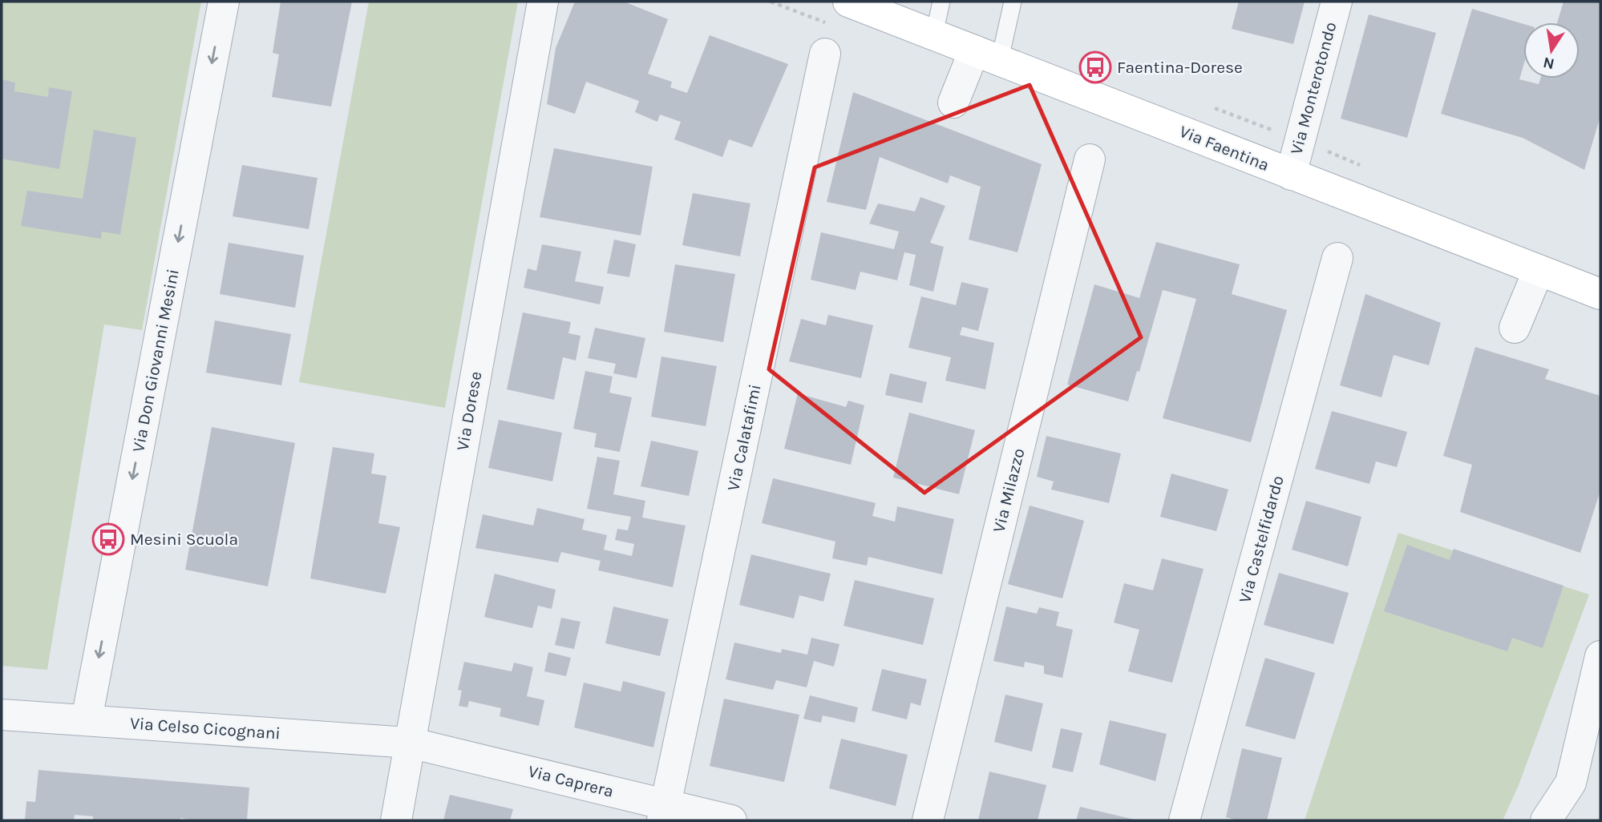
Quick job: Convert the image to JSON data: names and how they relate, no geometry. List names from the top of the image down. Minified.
{"streets":{"street":["Via Monterotondo","Via Faentina","Via Don Giovanni Mesini","Via Dorese","Via Calatafimi","Via Milazzo","Via Castelfidardo","Via Celso Cicognani","Via Caprera"]},"crossings":[["Via Monterotondo","Via Faentina"],["Via Don Giovanni Mesini","Via Celso Cicognani"],["Via Dorese","Via Celso Cicognani"],["Via Dorese","Via Caprera"],["Via Calatafimi","Via Caprera"],["Via Celso Cicognani","Via Caprera"]],"one_way":["Via Don Giovanni Mesini"],"places":{"bus stop":["Faentina-Dorese","Mesini Scuola"]},"north":"bottom"}
